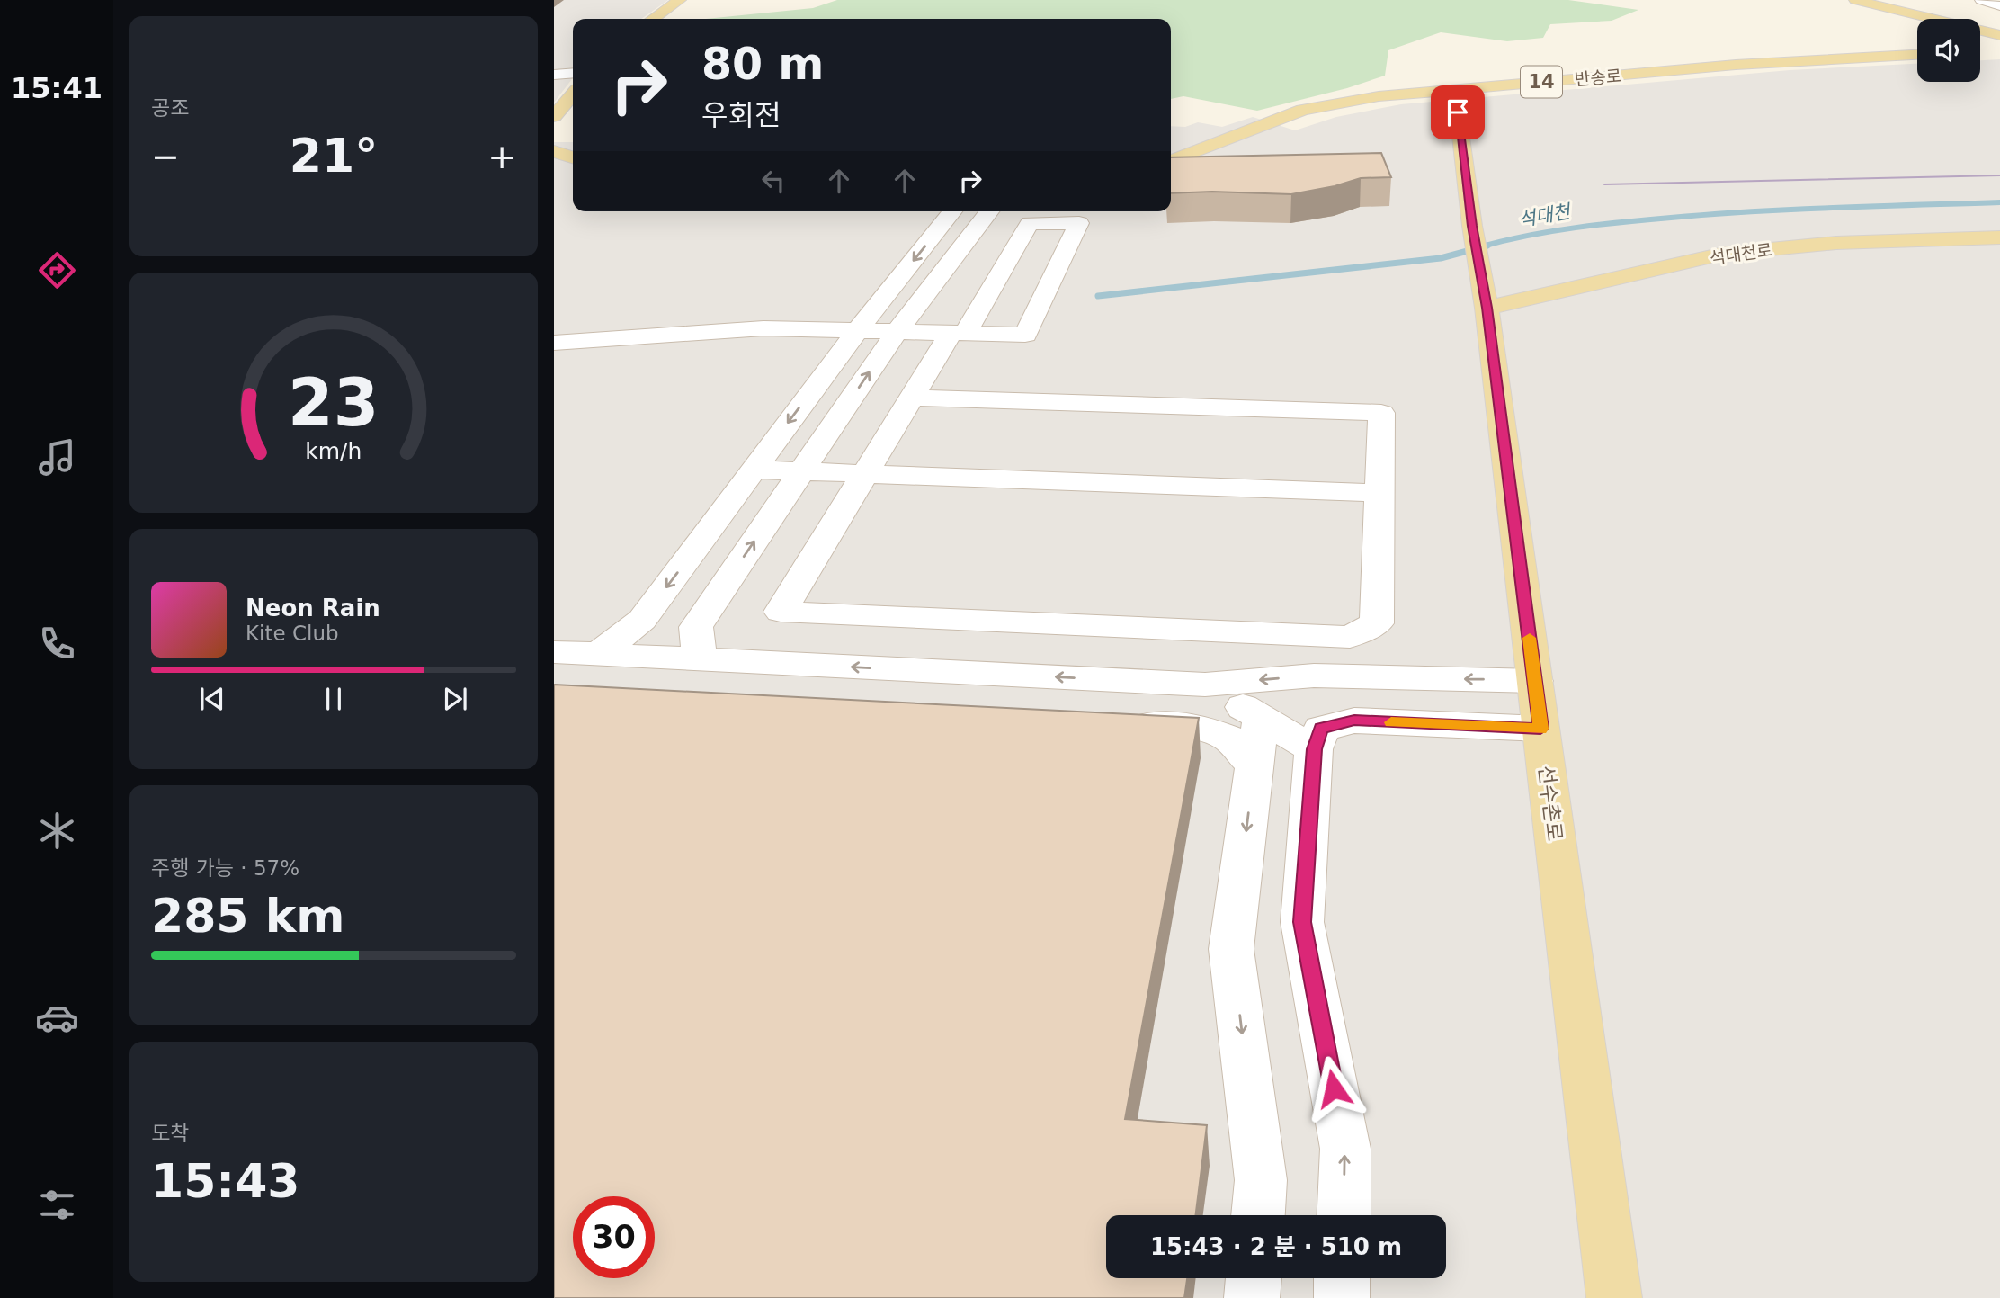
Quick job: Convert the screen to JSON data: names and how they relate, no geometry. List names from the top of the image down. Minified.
{"streets":{"main road":["반송로","14","석대천로","선수촌로"]},"crossings":[["반송로","선수촌로"],["석대천로","선수촌로"]],"water":["석대천"],"page":{"tabs":"15:41","tile":["공조",["주행 가능 · 57%","285 km"],["도착","15:43"]],"turn":["80 m","우회전"],"heat":["−","21°","+"],"song":["Neon Rain","Kite Club"],"limit":"30","trip":"15:43 · 2 분 · 510 m","gauge":["23","km/h"]}}
